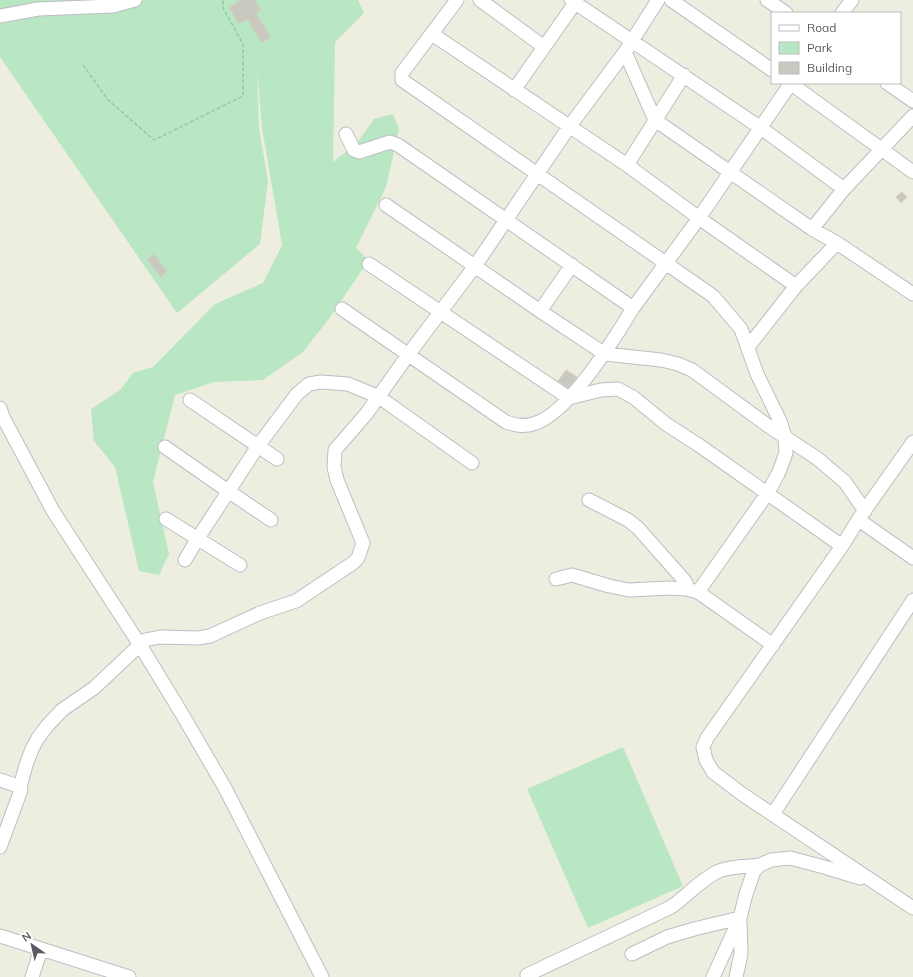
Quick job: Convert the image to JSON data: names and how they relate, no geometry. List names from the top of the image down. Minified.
{"legend":["Road","Park","Building"],"north":"top left"}
